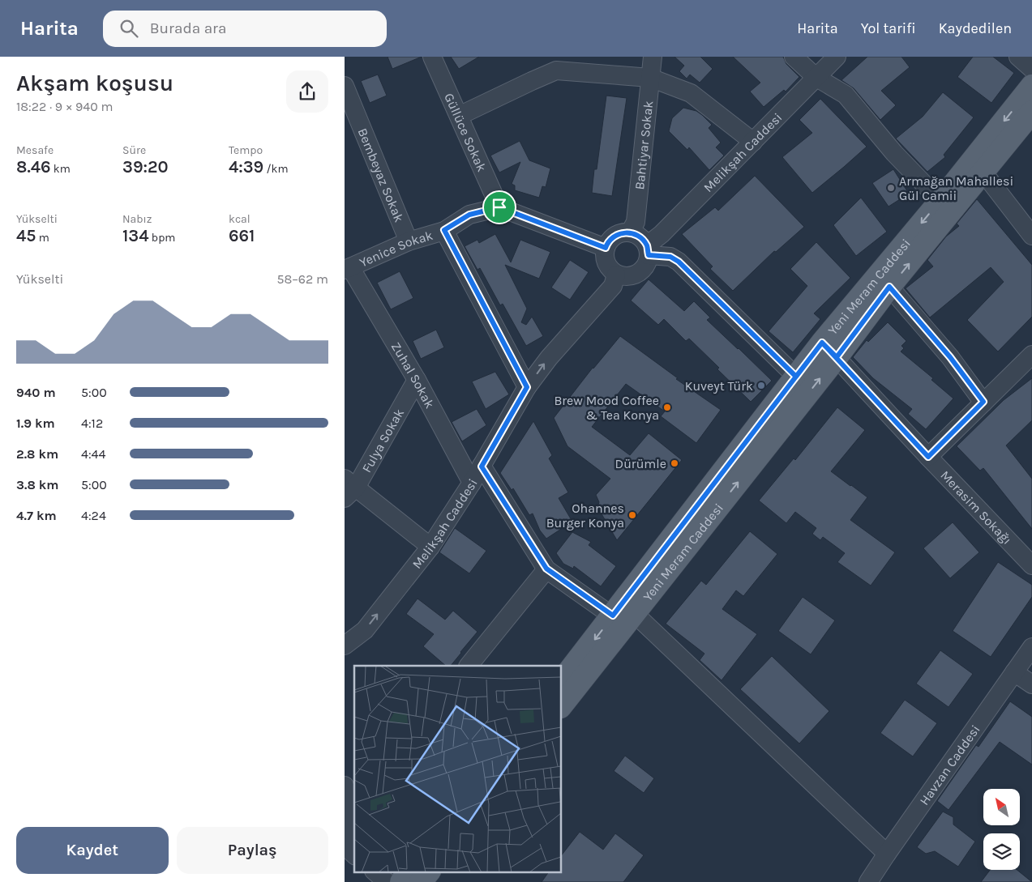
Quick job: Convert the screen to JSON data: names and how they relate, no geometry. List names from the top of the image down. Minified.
{"streets":{"main road":["Yeni Meram Caddesi"],"street":["Güllüce Sokak","Bahtiyar Sokak","Melikşah Caddesi","Bembeyaz Sokak","Yenice Sokak","Zuhal Sokak","Fulya Sokak","Merasim Sokağı","Havzan Caddesi"]},"crossings":[["Güllüce Sokak","Yenice Sokak"],["Bahtiyar Sokak","Melikşah Caddesi"],["Melikşah Caddesi","Zuhal Sokak"],["Bembeyaz Sokak","Yenice Sokak"],["Yenice Sokak","Zuhal Sokak"],["Yeni Meram Caddesi","Merasim Sokağı"],["Zuhal Sokak","Fulya Sokak"]],"one_way":["Melikşah Caddesi"],"places":["Armağan Mahallesi Gül Camii","Kuveyt Türk","Brew Mood Coffee & Tea Konya","Dürümle","Ohannes Burger Konya"],"north":"top left","page":{"header":"Harita","search":"Burada ara","nav":["Harita","Yol tarifi","Kaydedilen"],"heading":["Akşam koşusu","18:22 · 9 × 940 m"],"stats":[["Mesafe","8.46 km"],["Süre","39:20"],["Tempo","4:39 /km"],["Yükselti","45 m"],["Nabız","134 bpm"],["kcal","661"]],"chart":["Yükselti","58–62 m"],"list":[{"name":"940 m","note":"5:00"},{"name":"1.9 km","note":"4:12"},{"name":"2.8 km","note":"4:44"},{"name":"3.8 km","note":"5:00"},{"name":"4.7 km","note":"4:24"}],"buttons":["Kaydet","Paylaş"]}}
